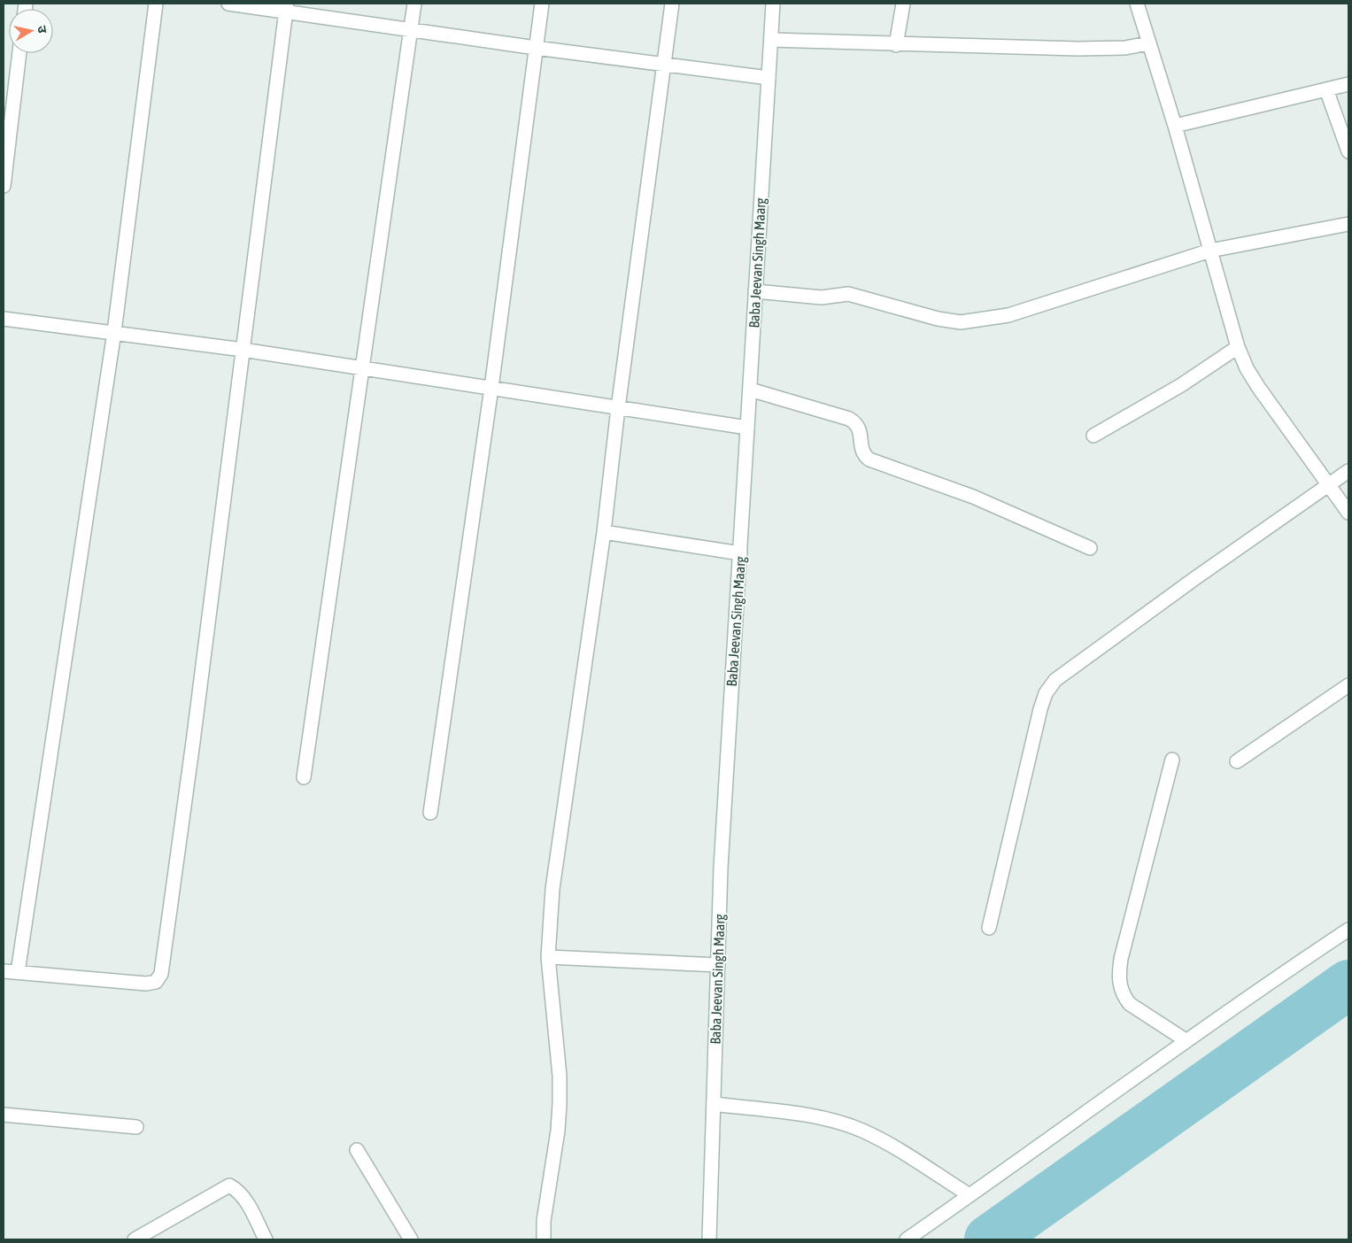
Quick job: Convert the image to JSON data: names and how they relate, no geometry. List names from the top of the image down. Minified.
{"streets":{"street":["Baba Jeevan Singh Maarg"]},"north":"right"}
